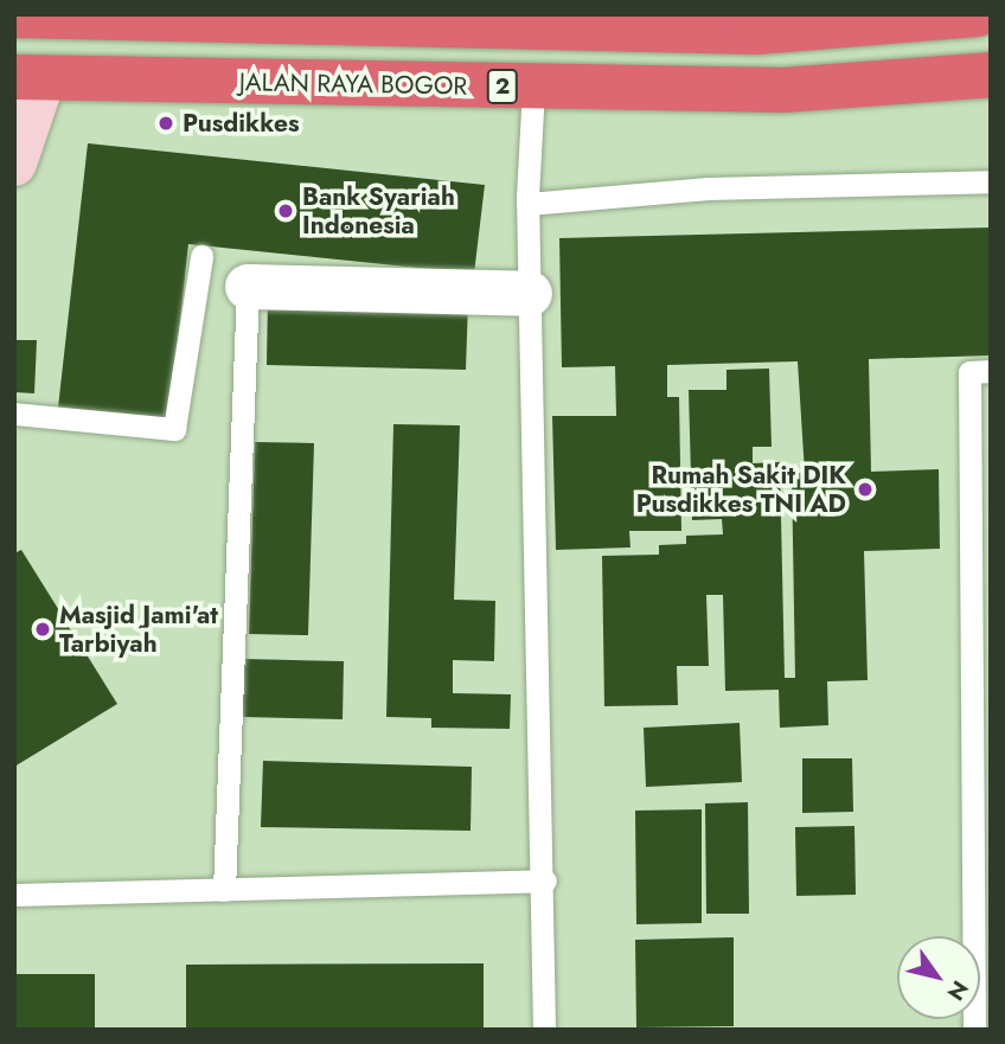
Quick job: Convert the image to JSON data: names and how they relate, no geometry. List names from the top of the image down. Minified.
{"streets":{"highway":["JALAN RAYA BOGOR","2"]},"places":["Pusdikkes","Bank Syariah Indonesia","Rumah Sakit DIK Pusdikkes TNI AD","Masjid Jami'at Tarbiyah"],"north":"bottom right"}
